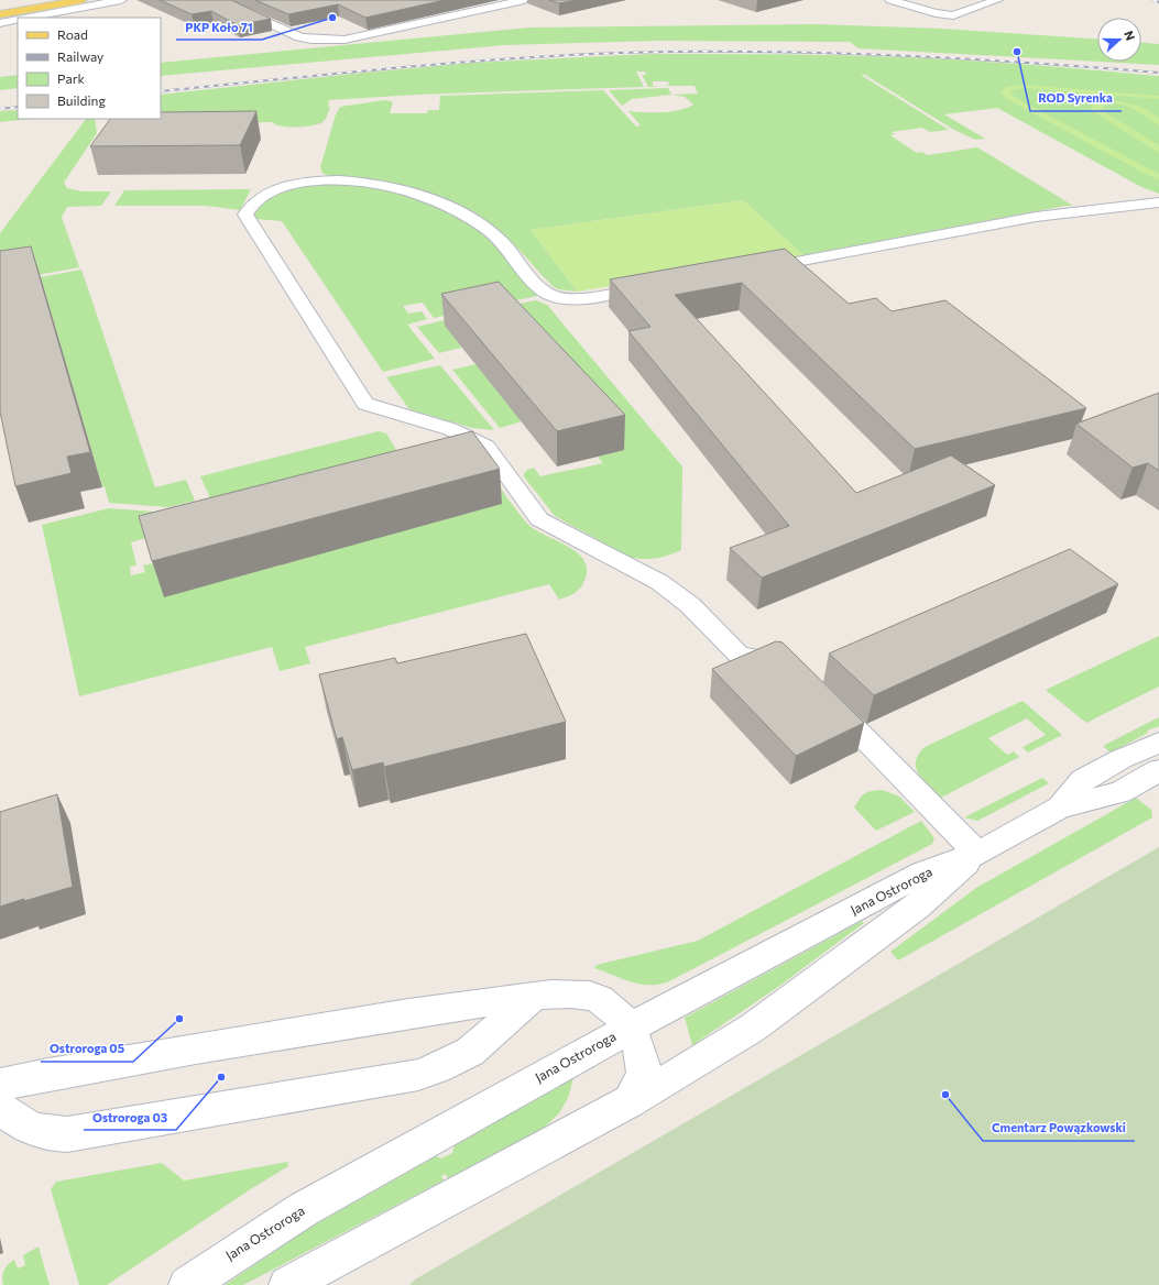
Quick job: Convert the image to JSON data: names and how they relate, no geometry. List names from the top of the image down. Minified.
{"streets":{"street":["Jana Ostroroga"]},"places":["PKP Koło 71","ROD Syrenka","Ostroroga 05","Ostroroga 03","Cmentarz Powązkowski"],"legend":["Road","Railway","Park","Building"],"north":"right"}
